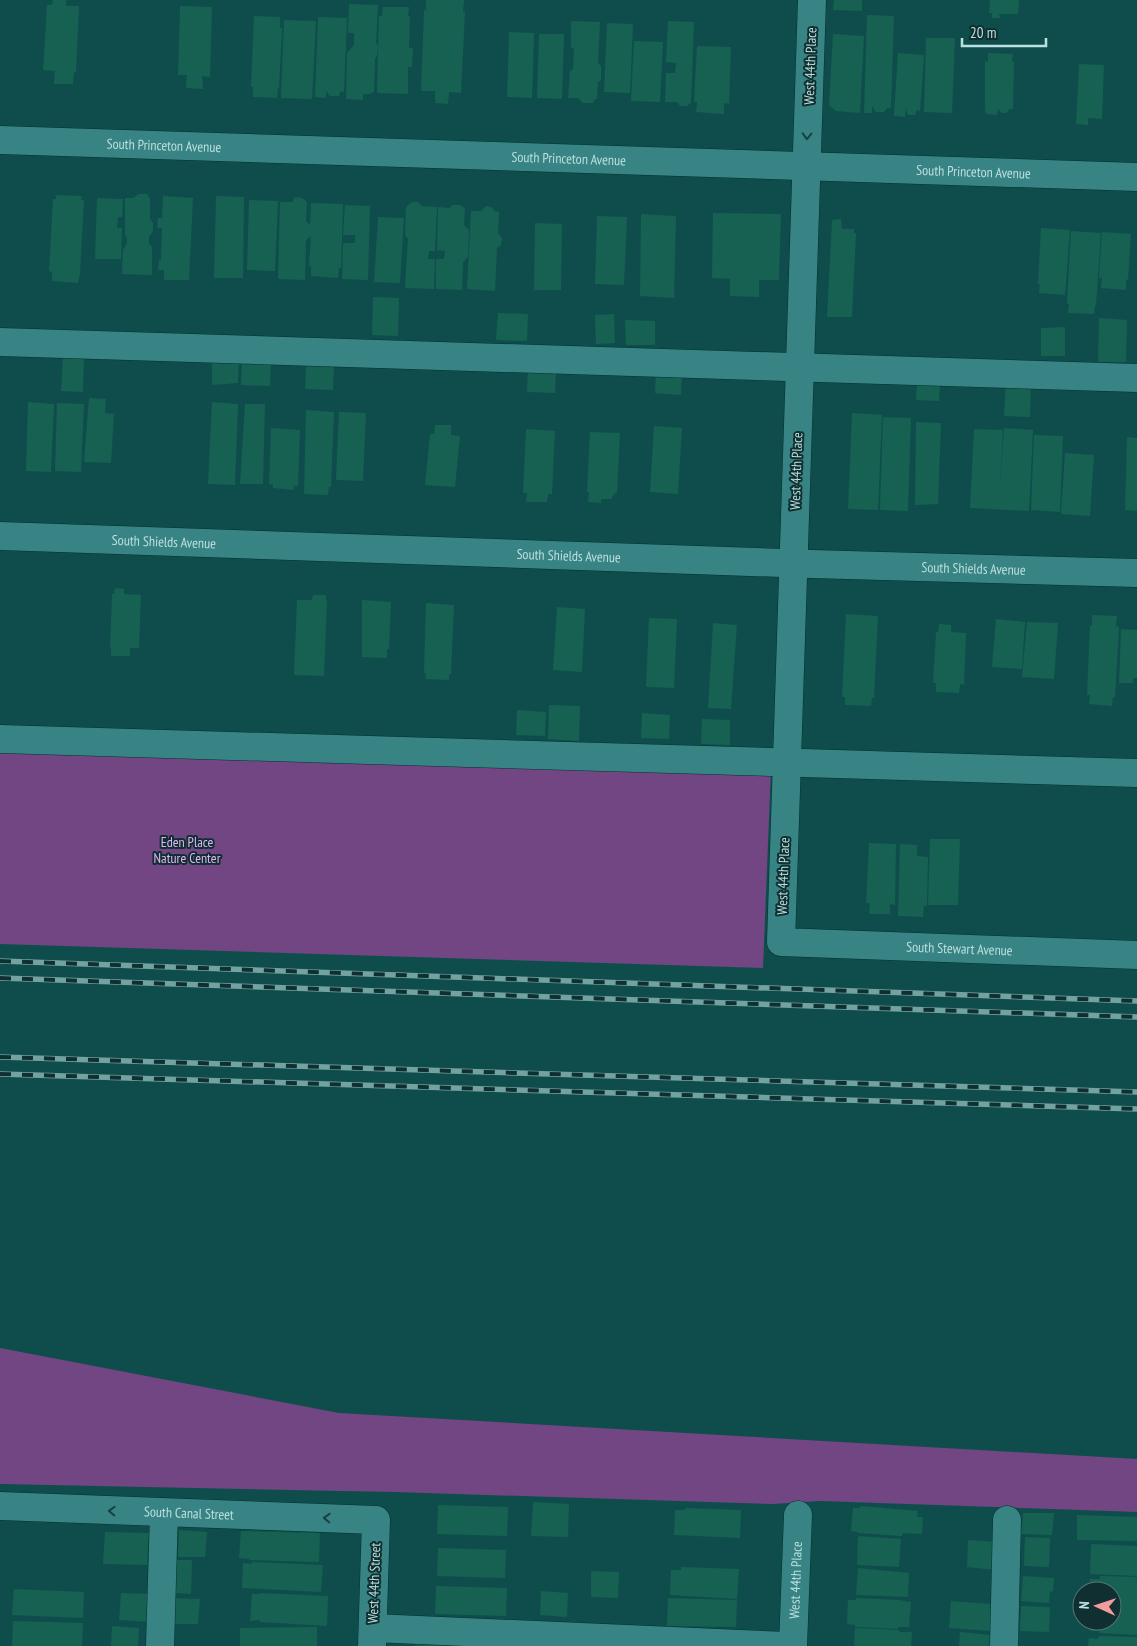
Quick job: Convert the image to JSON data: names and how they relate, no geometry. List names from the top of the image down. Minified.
{"streets":{"street":["West 44th Place","South Princeton Avenue","South Shields Avenue","South Stewart Avenue","South Canal Street","West 44th Street"]},"crossings":[["West 44th Place","South Princeton Avenue"],["West 44th Place","South Shields Avenue"],["West 44th Place","South Stewart Avenue"],["South Canal Street","West 44th Street"]],"one_way":["South Canal Street"],"parks":["Eden Place Nature Center"],"scale_bar":"20 m","north":"left"}
